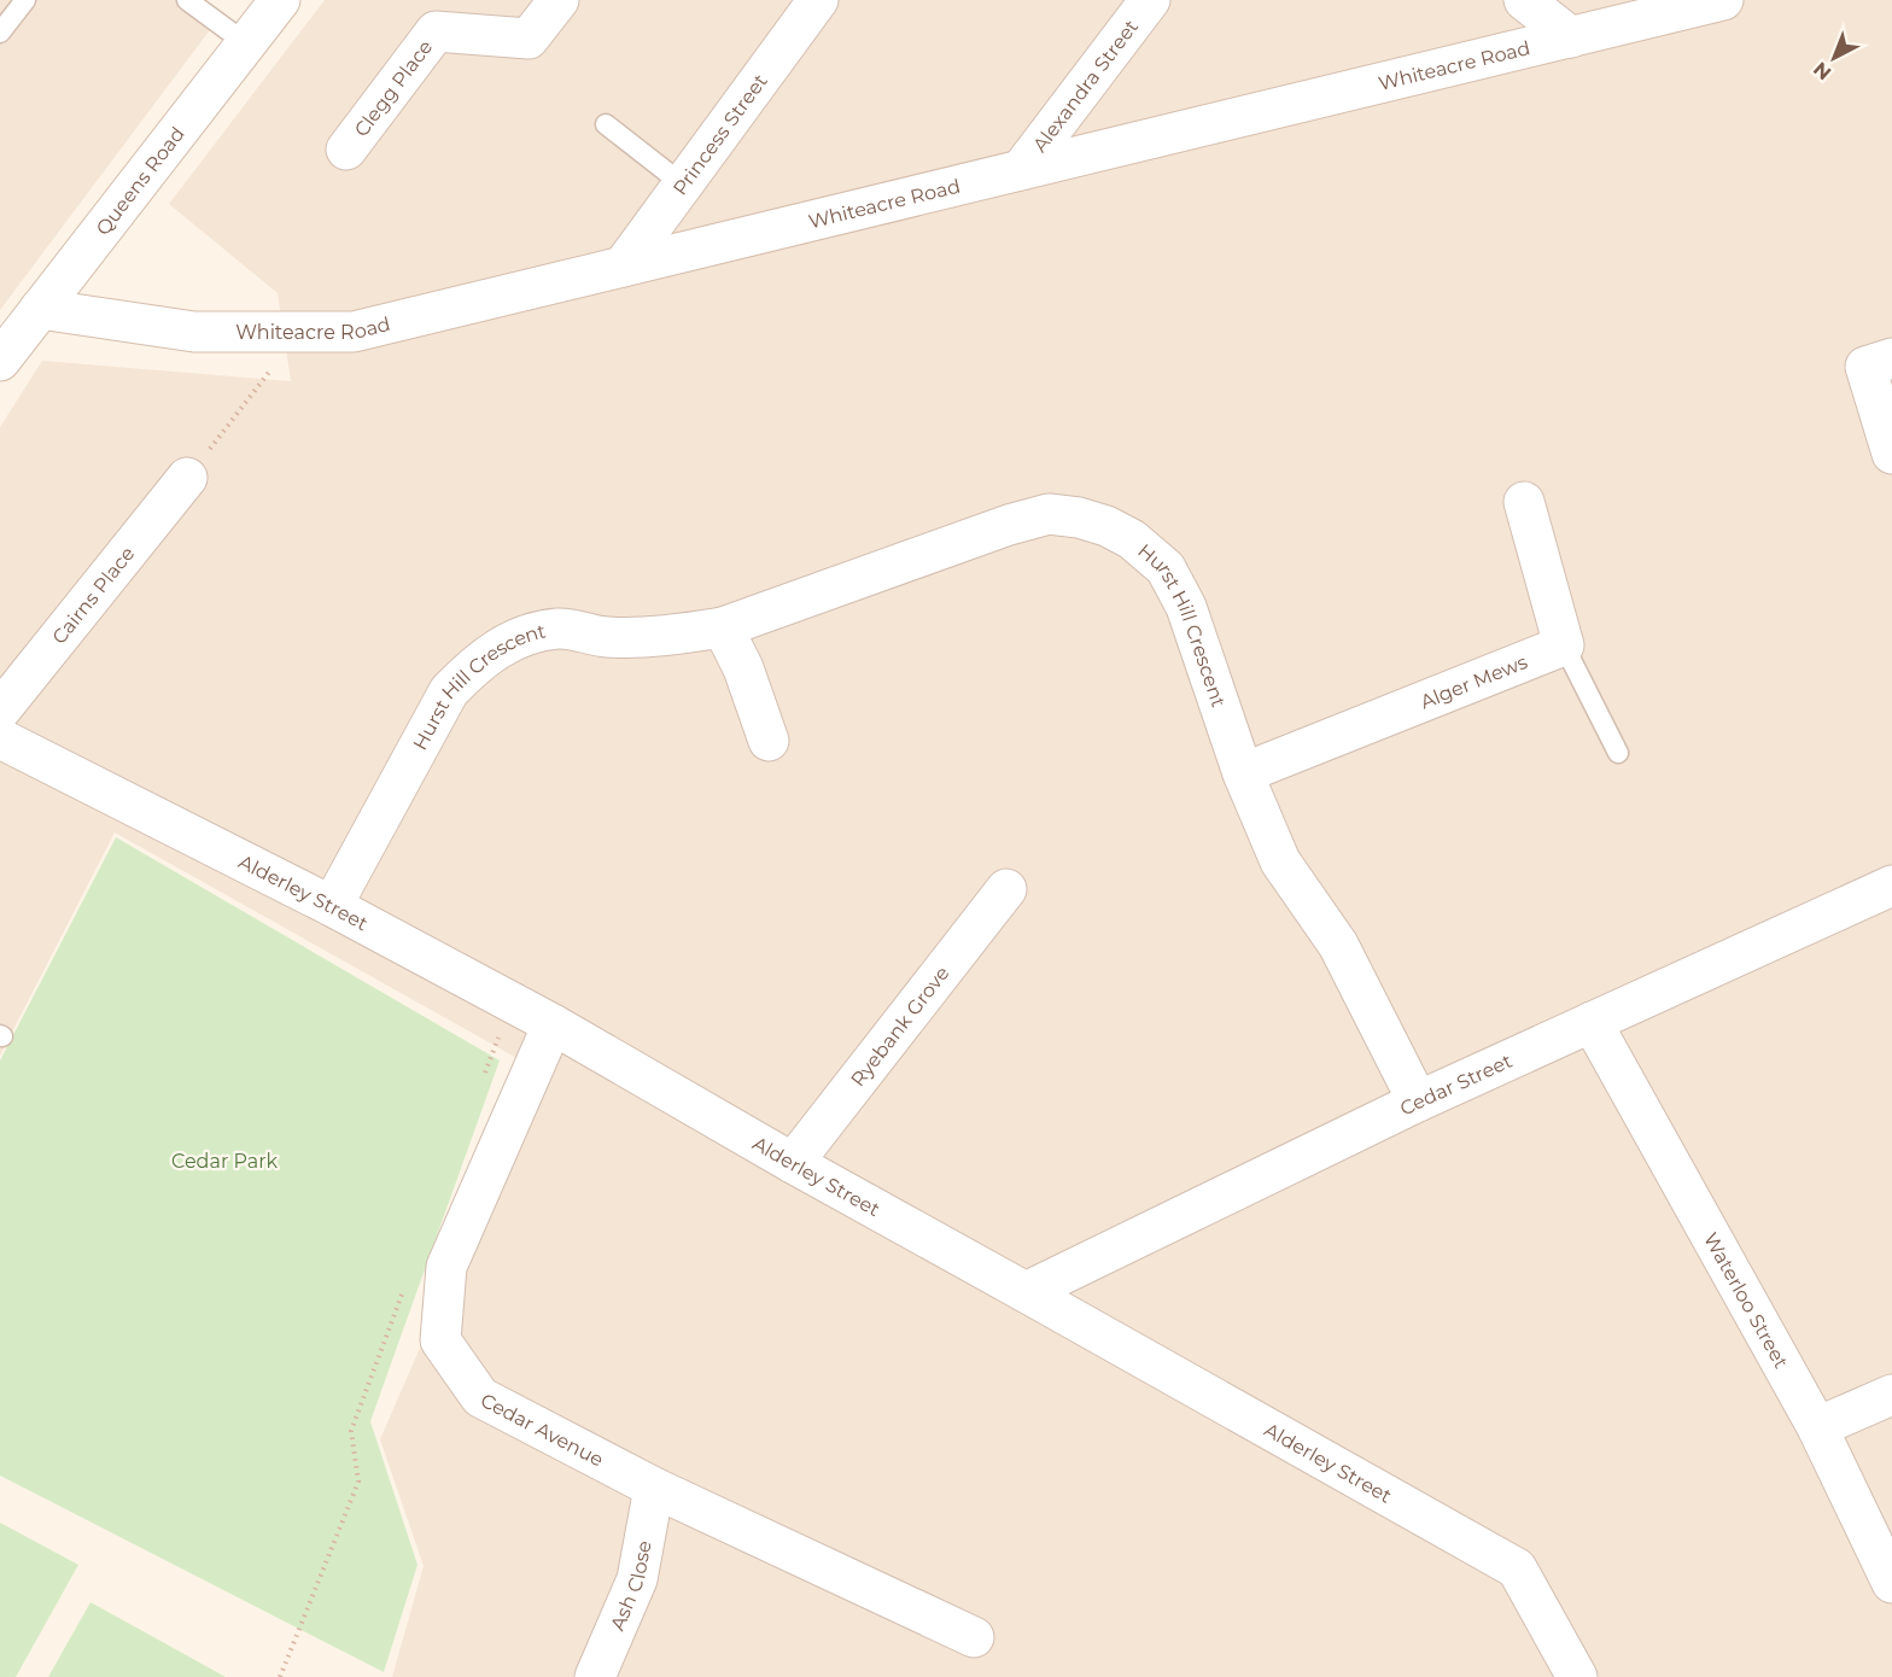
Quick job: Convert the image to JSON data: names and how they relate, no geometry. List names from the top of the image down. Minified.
{"streets":{"street":["Whiteacre Road","Alexandra Street","Clegg Place","Princess Street","Queens Road","Cairns Place","Hurst Hill Crescent","Alger Mews","Alderley Street","Ryebank Grove","Cedar Street","Waterloo Street","Cedar Avenue","Ash Close"]},"crossings":[["Whiteacre Road","Alexandra Street"],["Whiteacre Road","Princess Street"],["Whiteacre Road","Queens Road"],["Hurst Hill Crescent","Alger Mews"],["Hurst Hill Crescent","Alderley Street"],["Hurst Hill Crescent","Cedar Street"],["Alderley Street","Ryebank Grove"],["Alderley Street","Cedar Street"],["Alderley Street","Cedar Avenue"],["Cedar Street","Waterloo Street"],["Cedar Avenue","Ash Close"]],"parks":["Cedar Park"],"north":"bottom left"}
